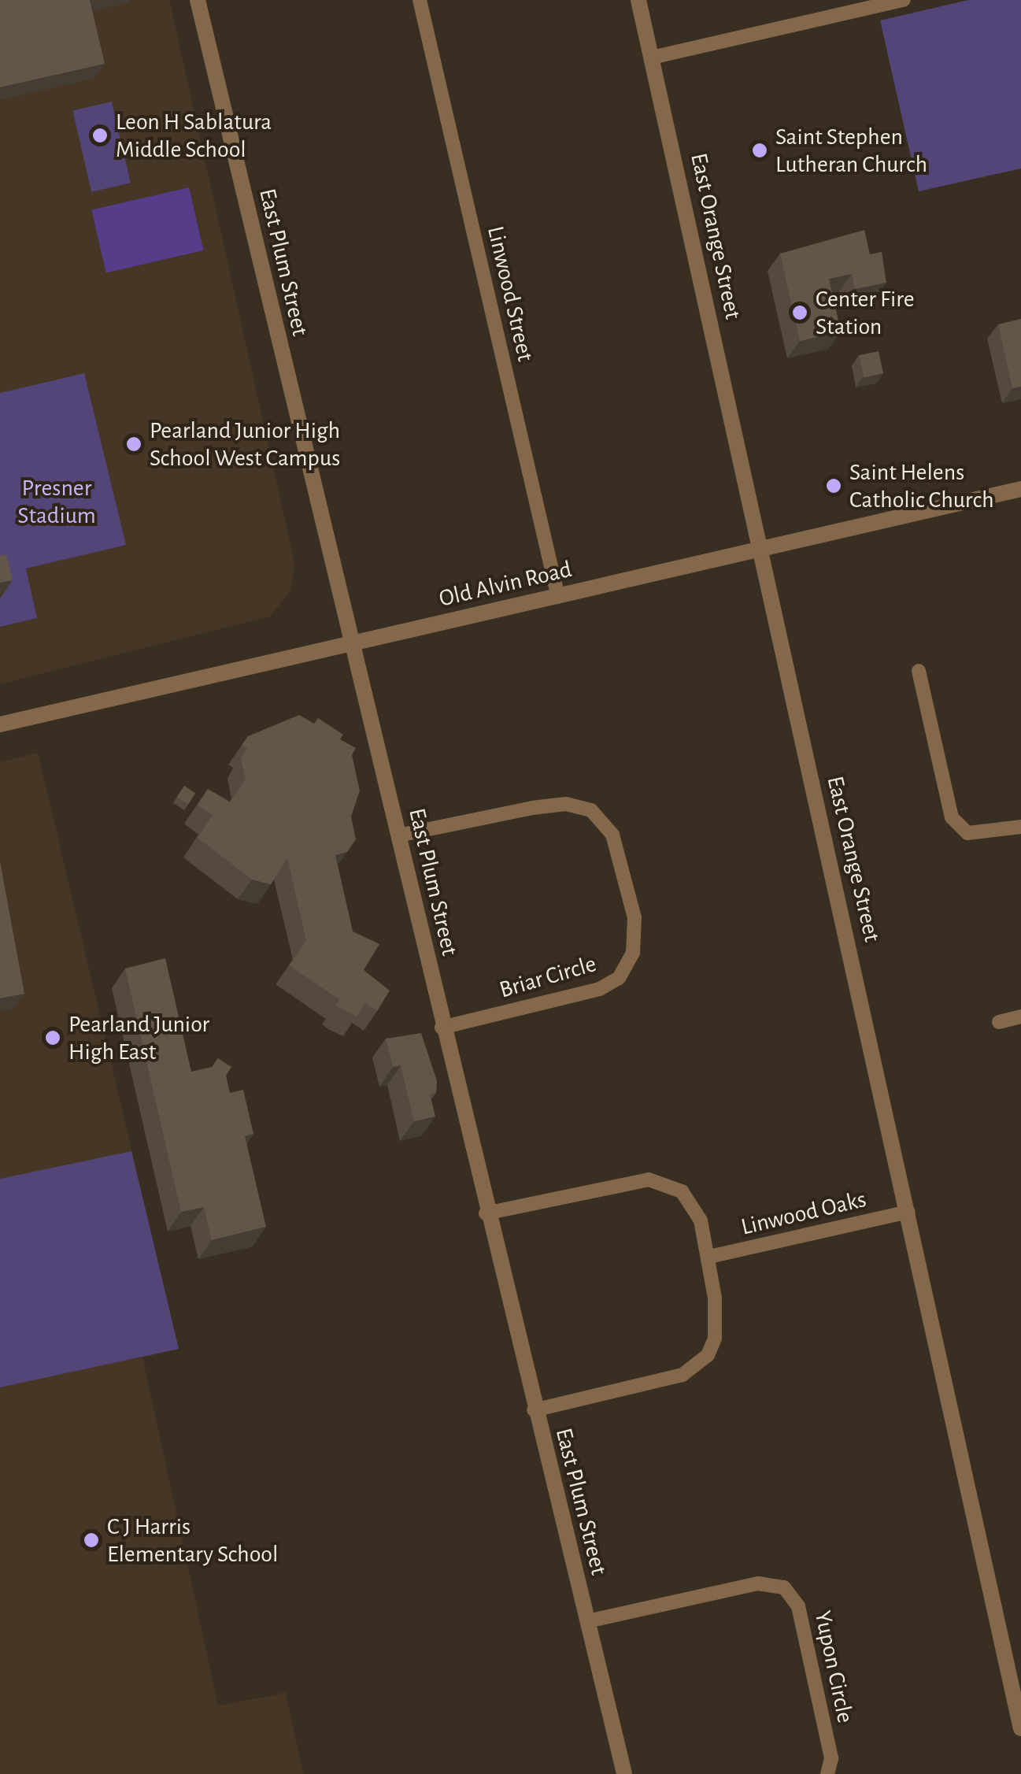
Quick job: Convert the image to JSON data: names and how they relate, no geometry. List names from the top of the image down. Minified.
{"streets":{"street":["East Orange Street","East Plum Street","Linwood Street","Old Alvin Road","Briar Circle","Linwood Oaks","Yupon Circle"]},"crossings":[["East Orange Street","Old Alvin Road"],["East Orange Street","Linwood Oaks"],["East Plum Street","Old Alvin Road"],["East Plum Street","Briar Circle"],["East Plum Street","Yupon Circle"],["Linwood Street","Old Alvin Road"]],"parks":["Presner Stadium"],"places":["Leon H Sablatura Middle School","Saint Stephen Lutheran Church","Center Fire Station","Pearland Junior High School West Campus","Saint Helens Catholic Church","Pearland Junior High East","C J Harris Elementary School"]}
